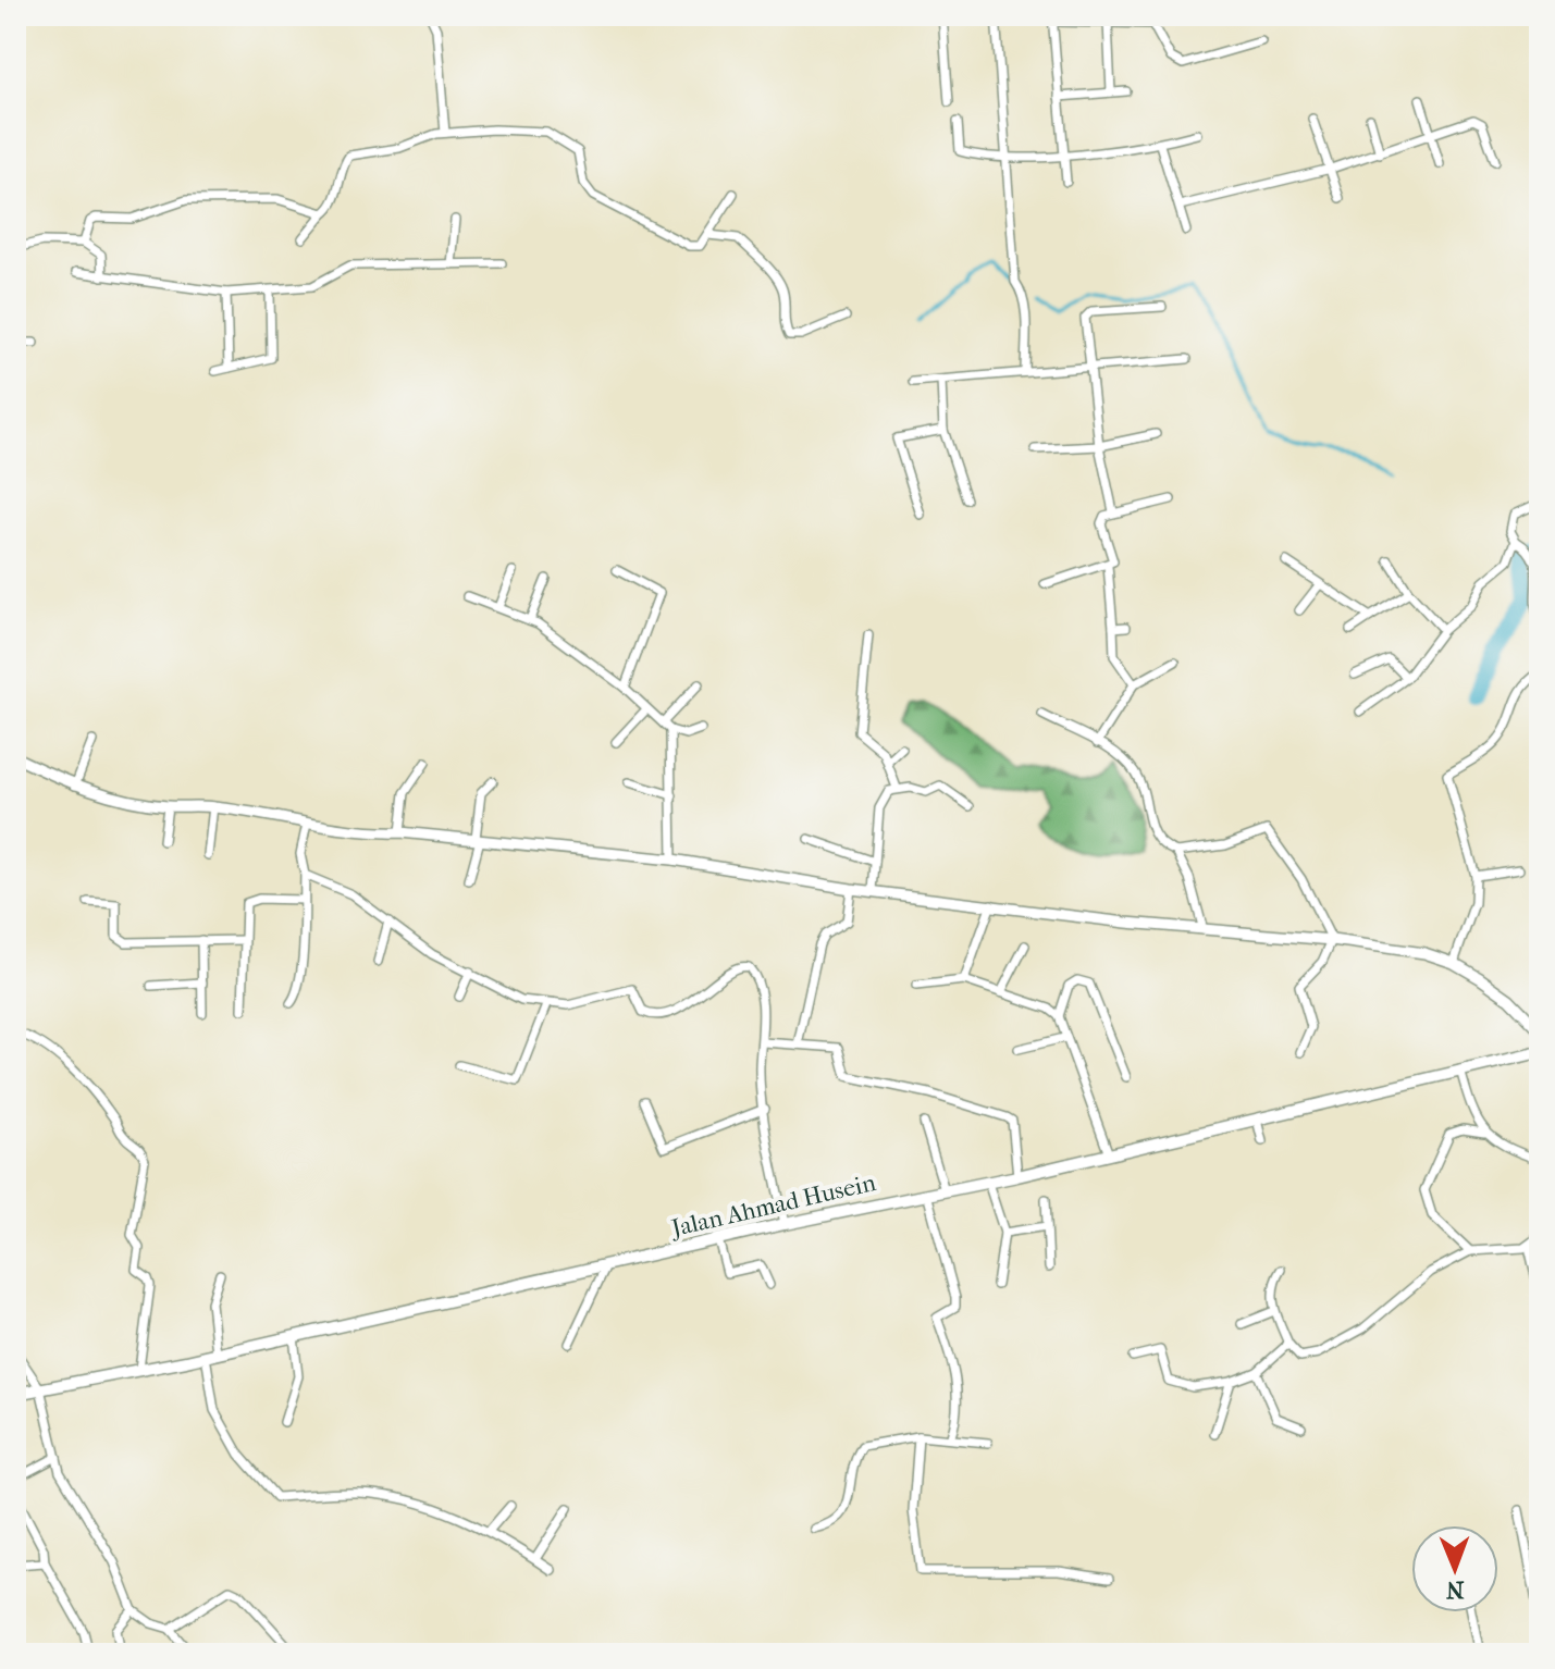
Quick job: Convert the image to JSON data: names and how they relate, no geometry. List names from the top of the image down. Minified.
{"streets":{"main road":["Jalan Ahmad Husein"]},"north":"bottom"}
